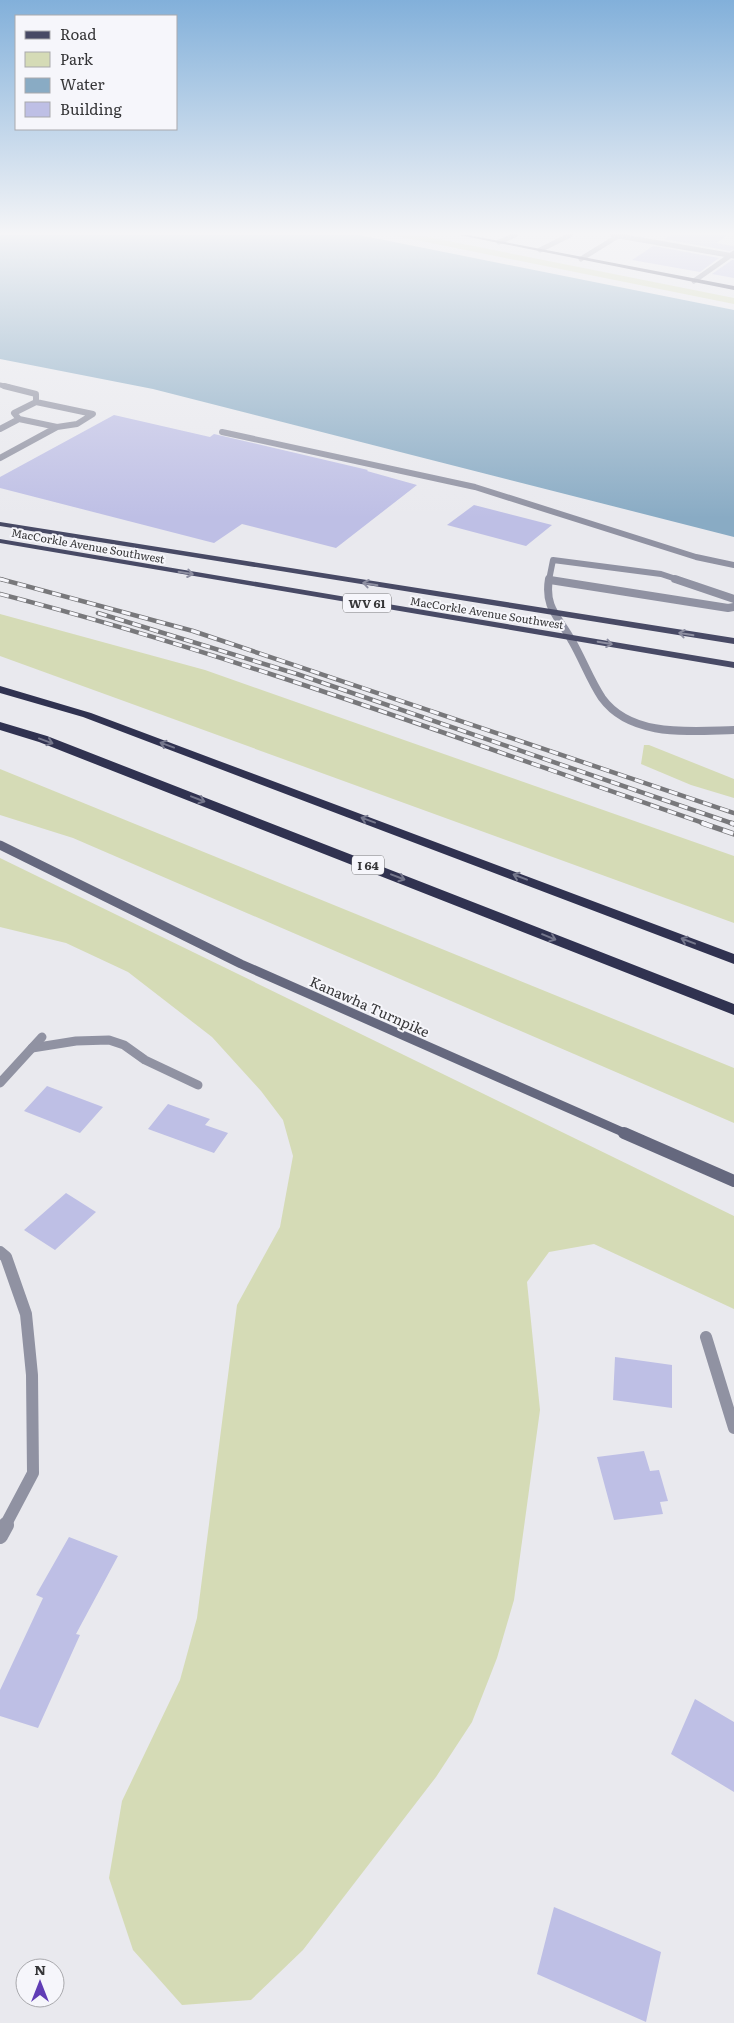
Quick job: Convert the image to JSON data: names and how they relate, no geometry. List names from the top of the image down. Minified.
{"streets":{"highway":["I 64"],"main road":["MacCorkle Avenue Southwest","WV 61","Kanawha Turnpike"]},"legend":["Road","Park","Water","Building"],"north":"top"}
